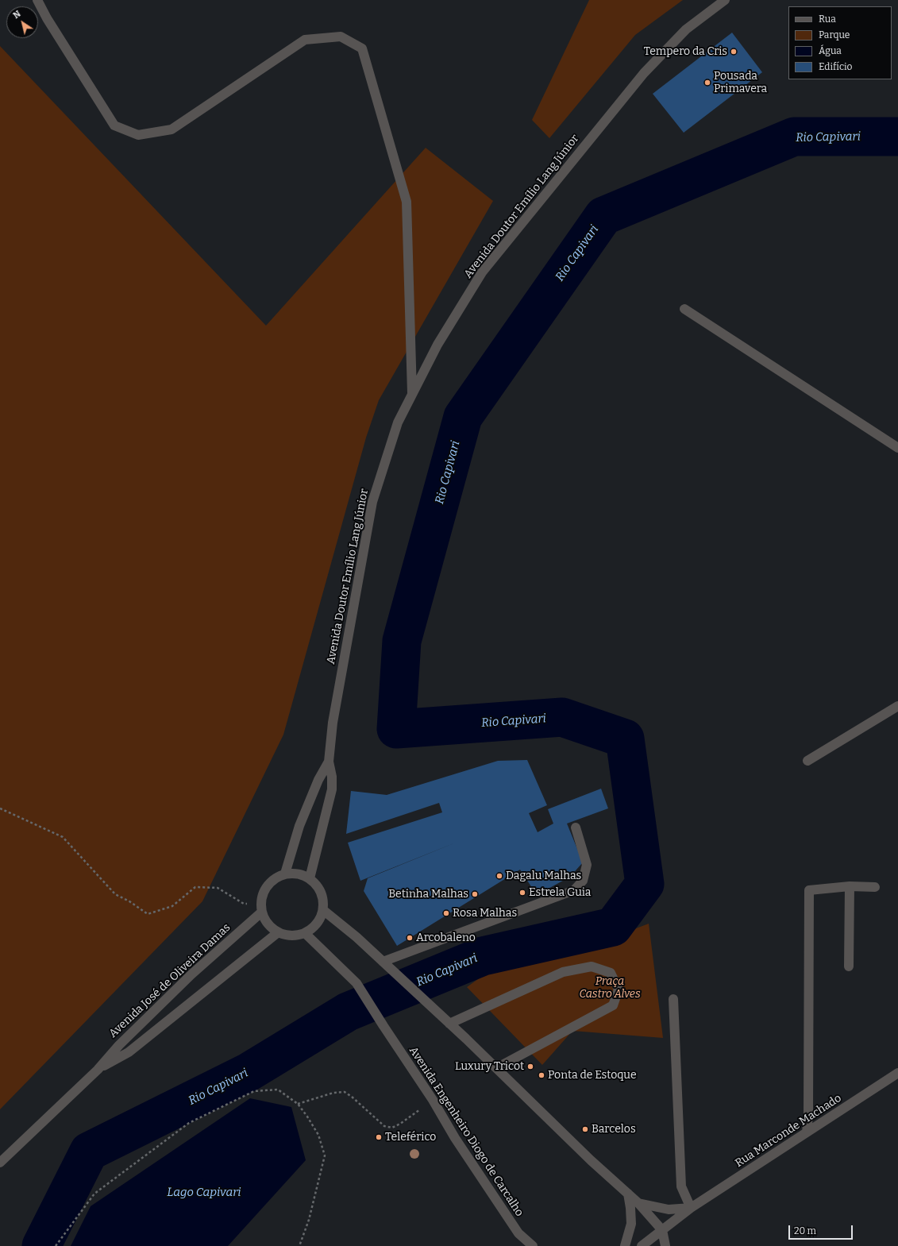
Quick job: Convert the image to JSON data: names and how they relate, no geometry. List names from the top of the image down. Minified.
{"streets":{"street":["Avenida Doutor Emílio Lang Júnior","Avenida José de Oliveira Damas","Rua Marconde Machado","Avenida Engenheiro Diogo de Carcalho"]},"crossings":[["Avenida Doutor Emílio Lang Júnior","Avenida José de Oliveira Damas"],["Avenida Doutor Emílio Lang Júnior","Avenida Engenheiro Diogo de Carcalho"],["Avenida José de Oliveira Damas","Avenida Engenheiro Diogo de Carcalho"]],"water":["Rio Capivari","Lago Capivari"],"parks":["Praça Castro Alves"],"places":["Tempero da Cris","Pousada Primavera","Dagalu Malhas","Estrela Guia","Betinha Malhas","Rosa Malhas","Arcobaleno","Luxury Tricot","Ponta de Estoque","Barcelos","Teleférico"],"legend":["Rua","Parque","Água","Edifício"],"scale_bar":"20 m","north":"top left"}
